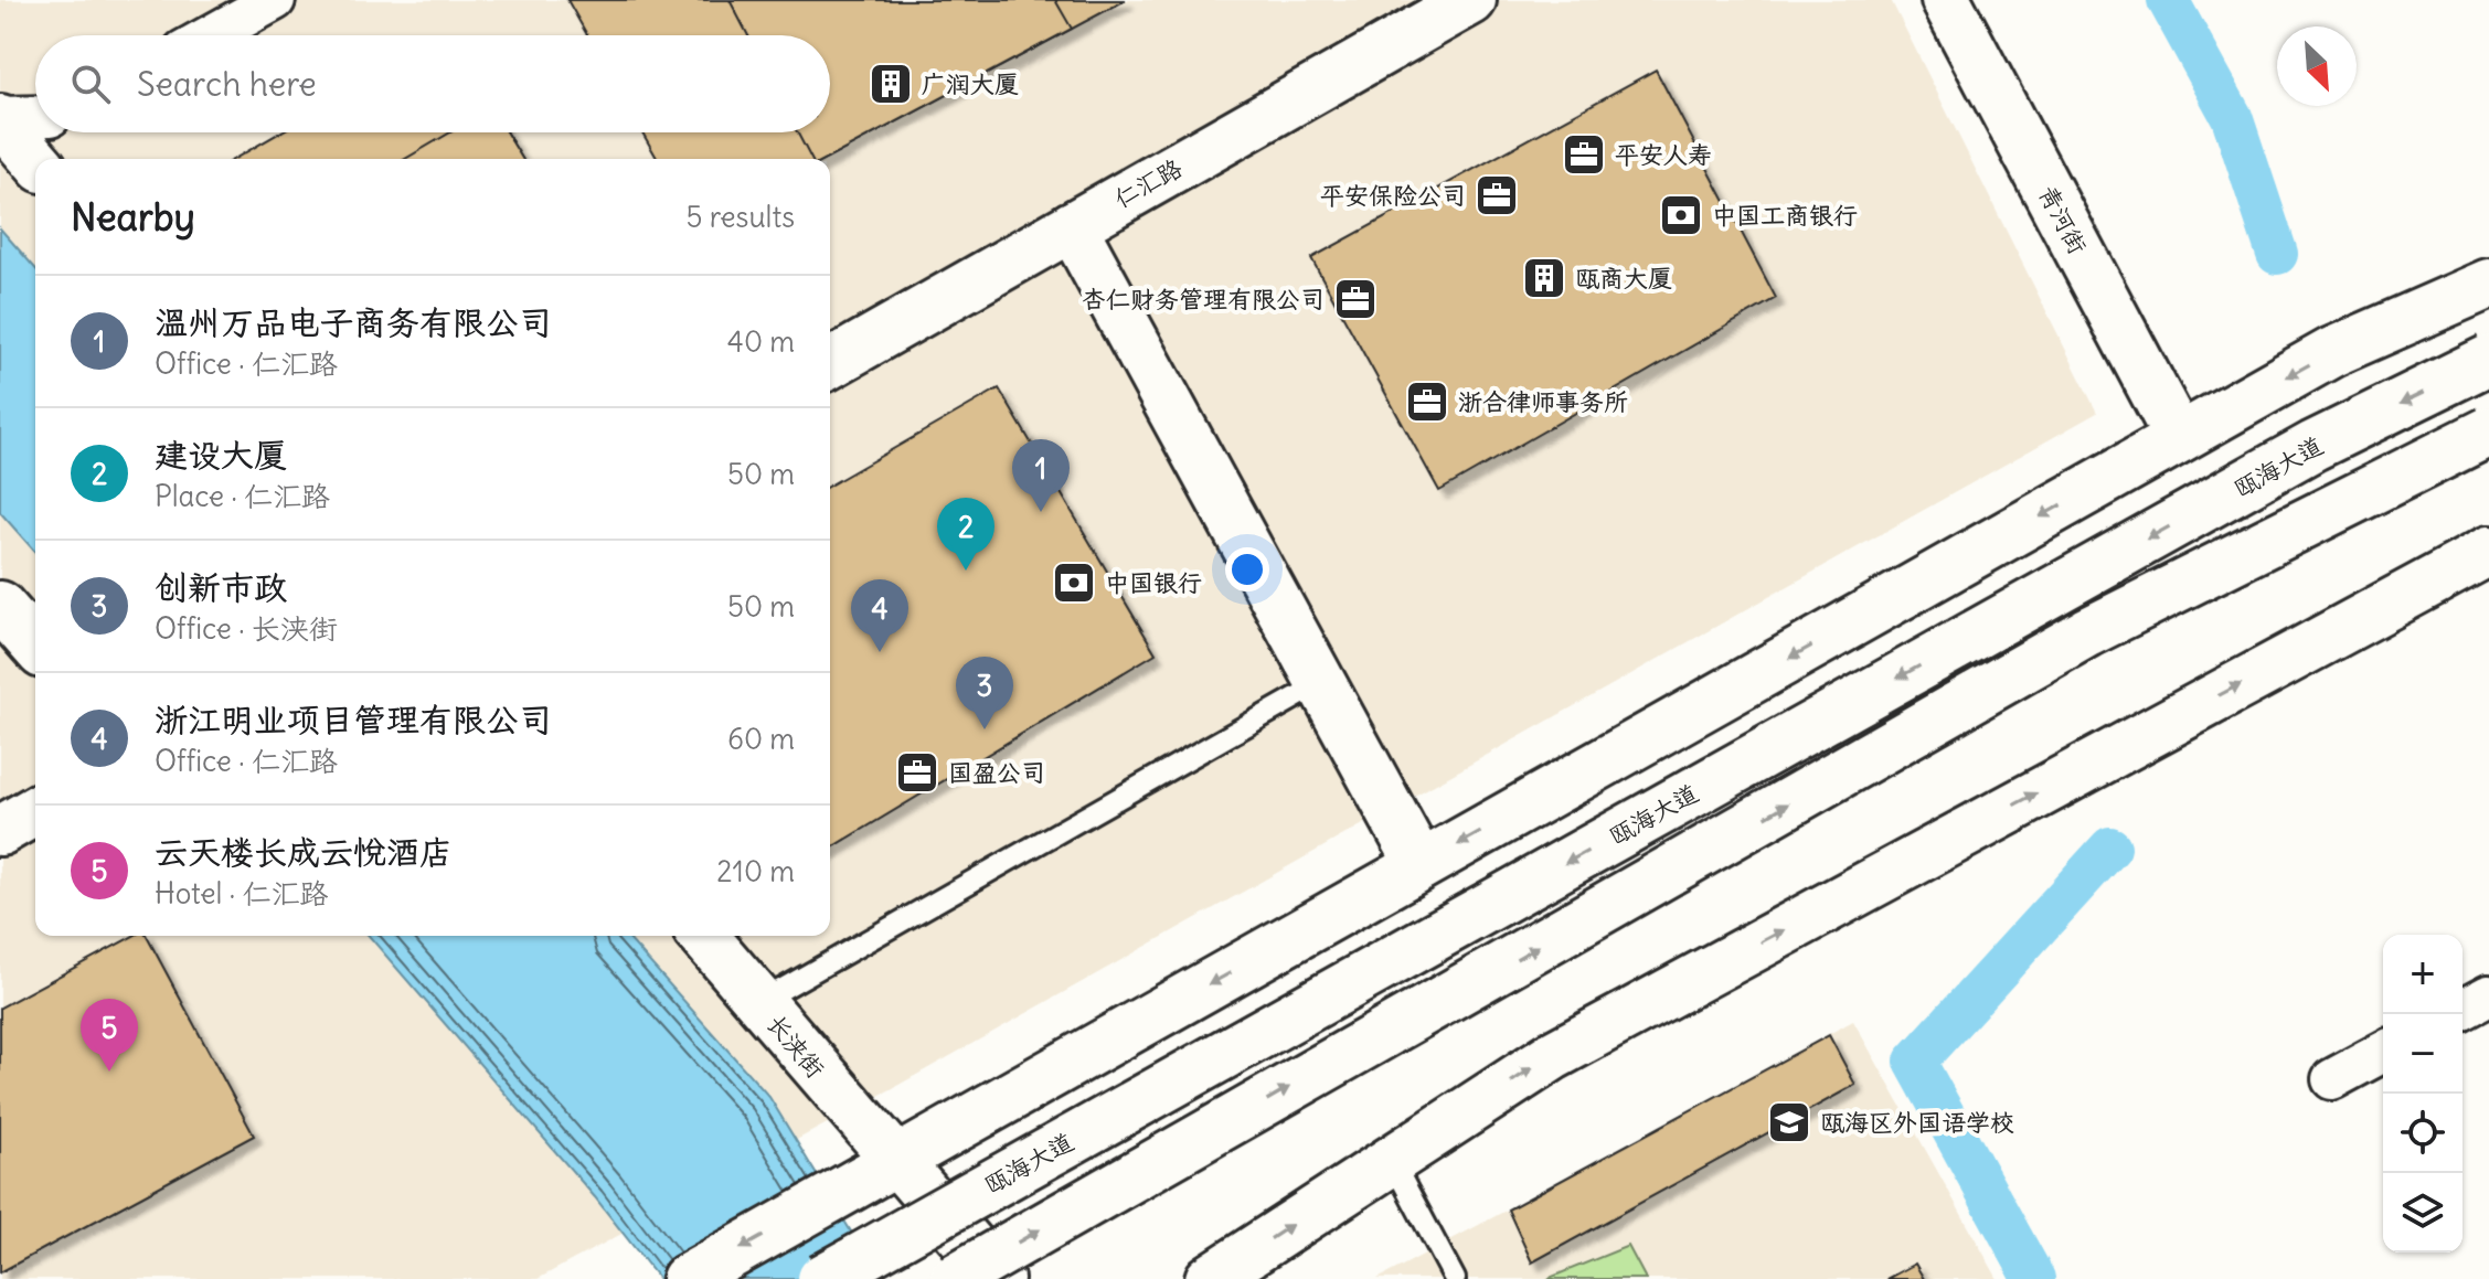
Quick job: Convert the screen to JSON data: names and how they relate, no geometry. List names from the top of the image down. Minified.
{"streets":{"main road":["仁汇路","青河街","瓯海大道","长浃街"]},"places":{"building":["广润大厦","瓯商大厦"],"office":["平安人寿","平安保险公司","杏仁财务管理有限公司","浙合律师事务所","国盈公司"],"bank":["中国工商银行","中国银行"],"school or university":["瓯海区外国语学校"]},"north":"bottom right","page":{"search":"Search here","heading":["Nearby","5 results"],"list":[{"mark":"1","name":"温州万品电子商务有限公司","note":"Office · 仁汇路","value":"40 m"},{"mark":"2","name":"建设大厦","note":"Place · 仁汇路","value":"50 m"},{"mark":"3","name":"创新市政","note":"Office · 长浃街","value":"50 m"},{"mark":"4","name":"浙江明业项目管理有限公司","note":"Office · 仁汇路","value":"60 m"},{"mark":"5","name":"云天楼长成云悦酒店","note":"Hotel · 仁汇路","value":"210 m"}],"pins":["1","2","4","3","5"],"map_buttons":["+","−"]}}
